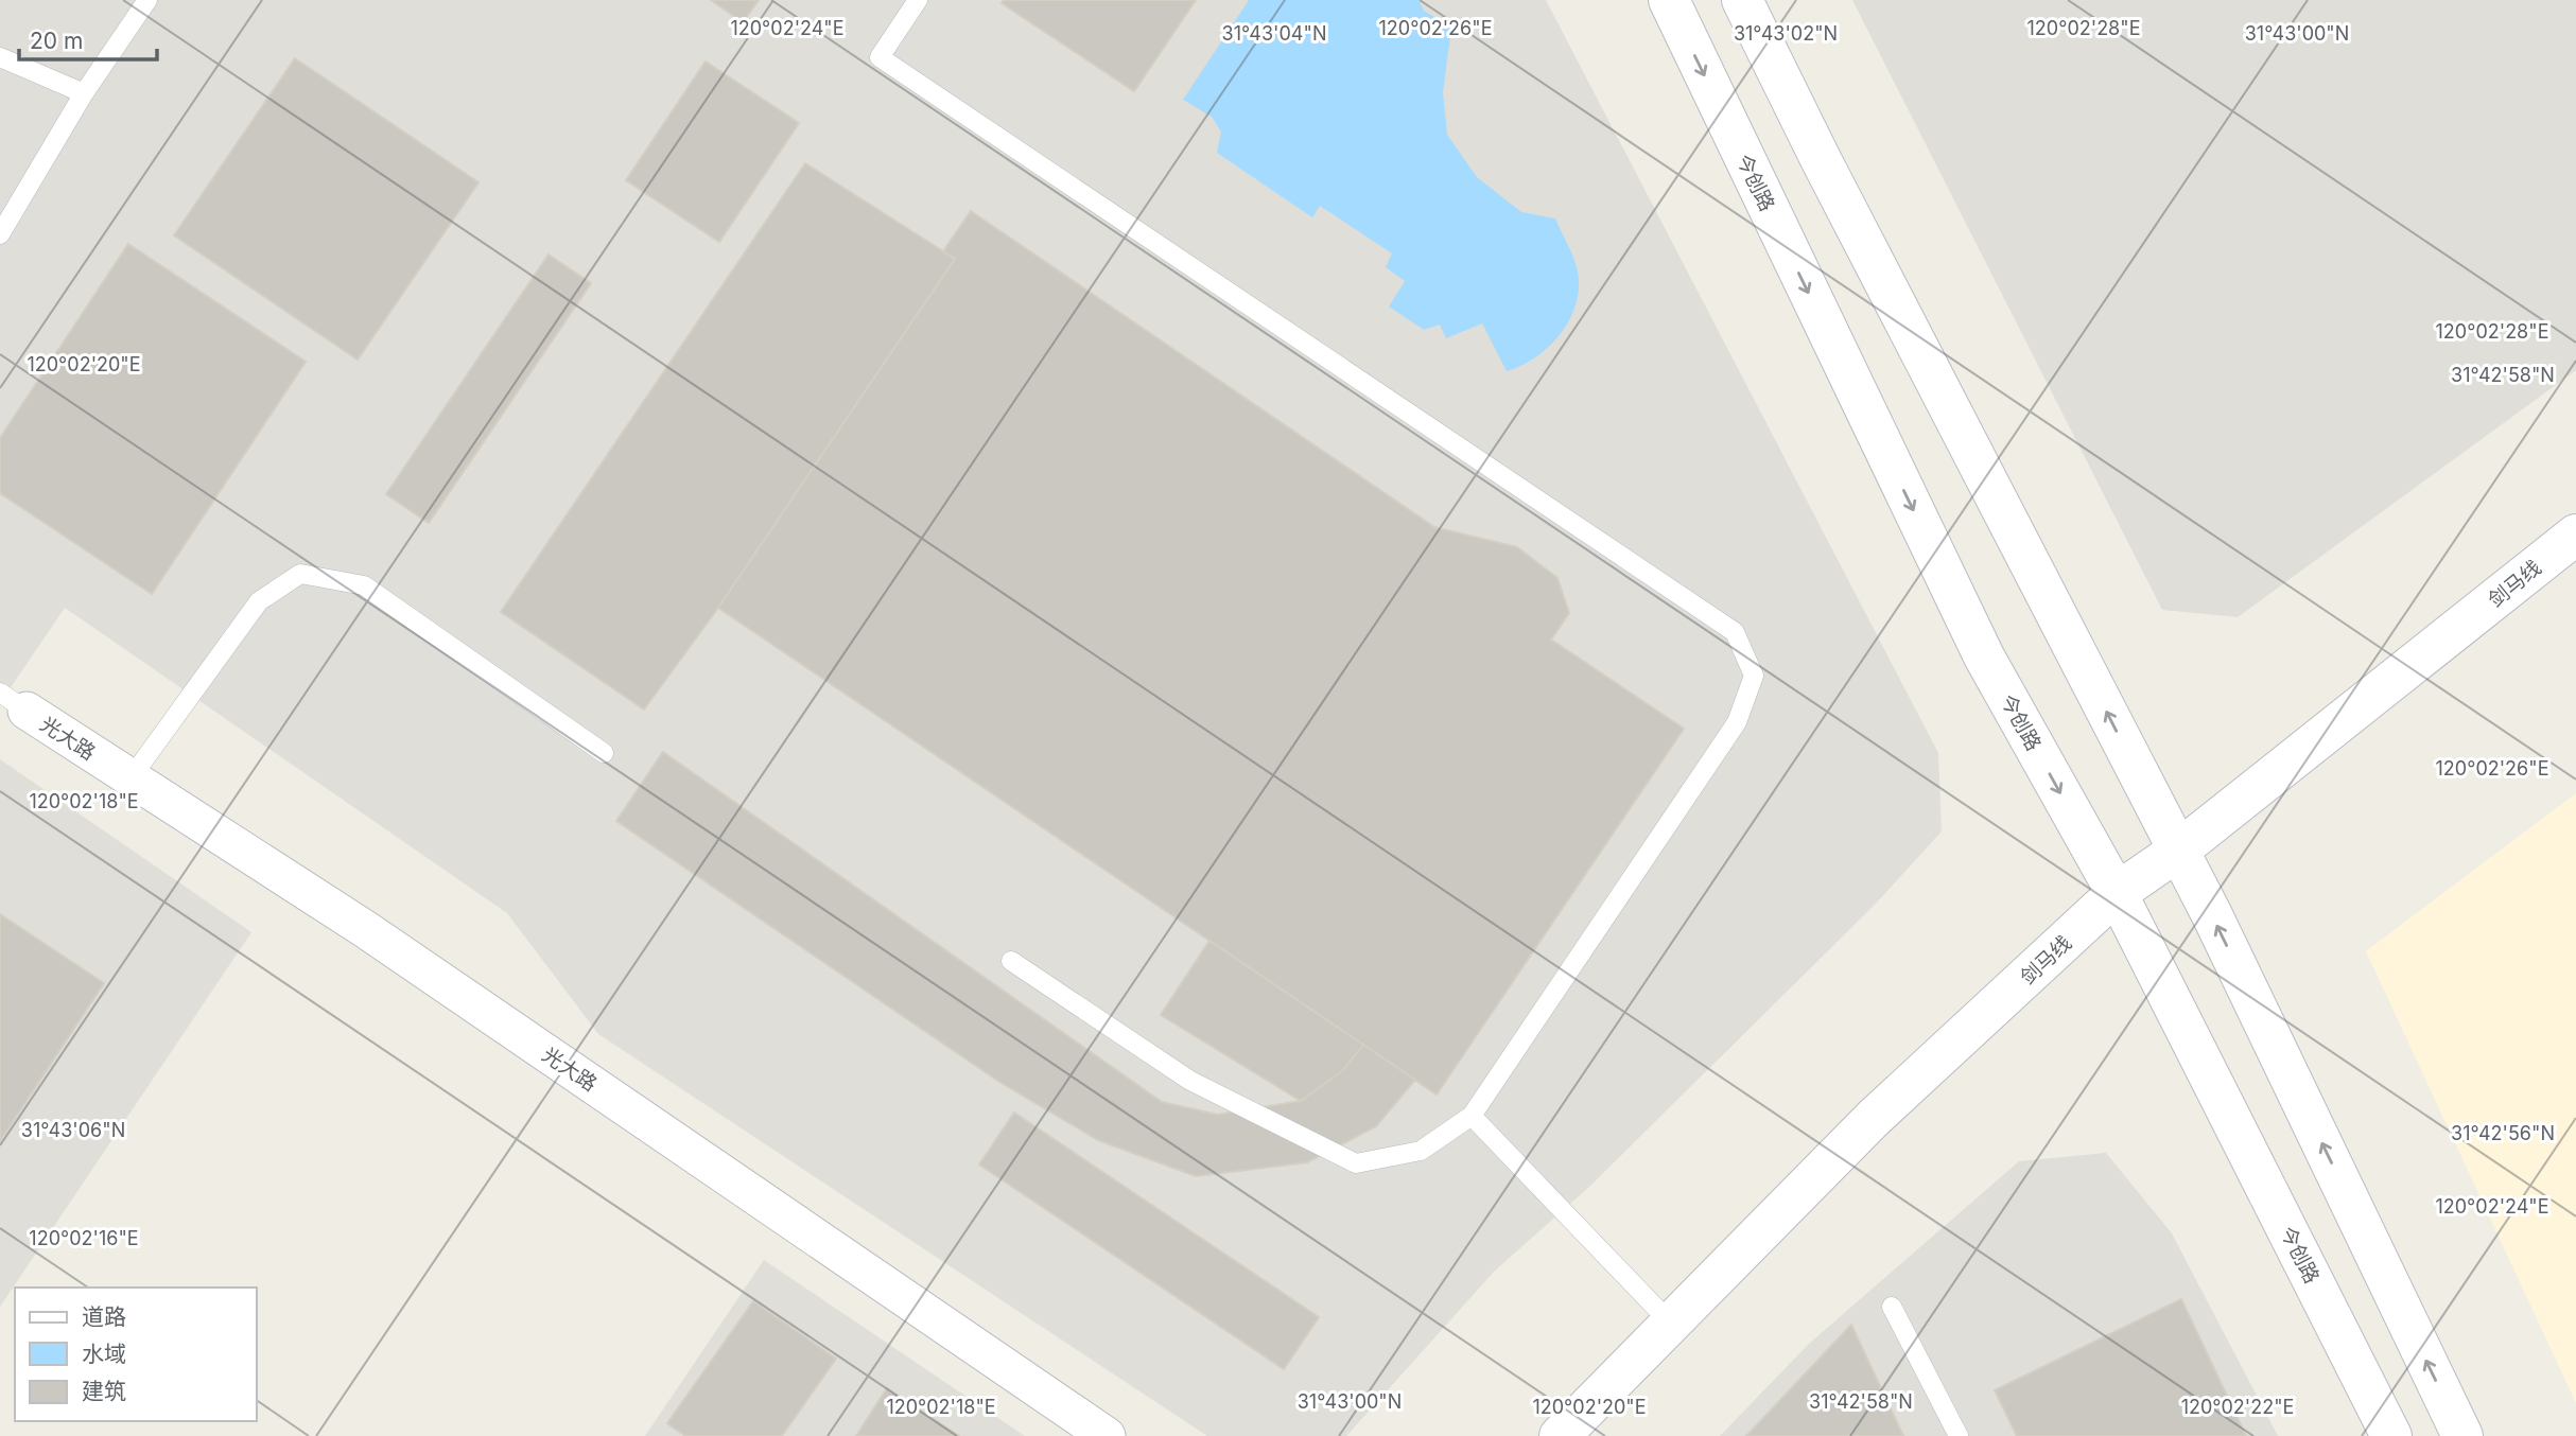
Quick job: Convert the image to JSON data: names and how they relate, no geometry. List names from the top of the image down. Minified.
{"streets":{"main road":["今创路","剑马线"],"street":["光大路"]},"crossings":[["今创路","剑马线"]],"legend":["道路","水域","建筑"],"scale_bar":"20 m","coordinates":["120°02'28\"E","120°02'24\"E","120°02'26\"E","31°43'04\"N","31°43'02\"N","31°43'00\"N","120°02'20\"E","31°42'58\"N","120°02'18\"E","31°43'06\"N","31°42'56\"N","120°02'16\"E","120°02'22\"E"]}
